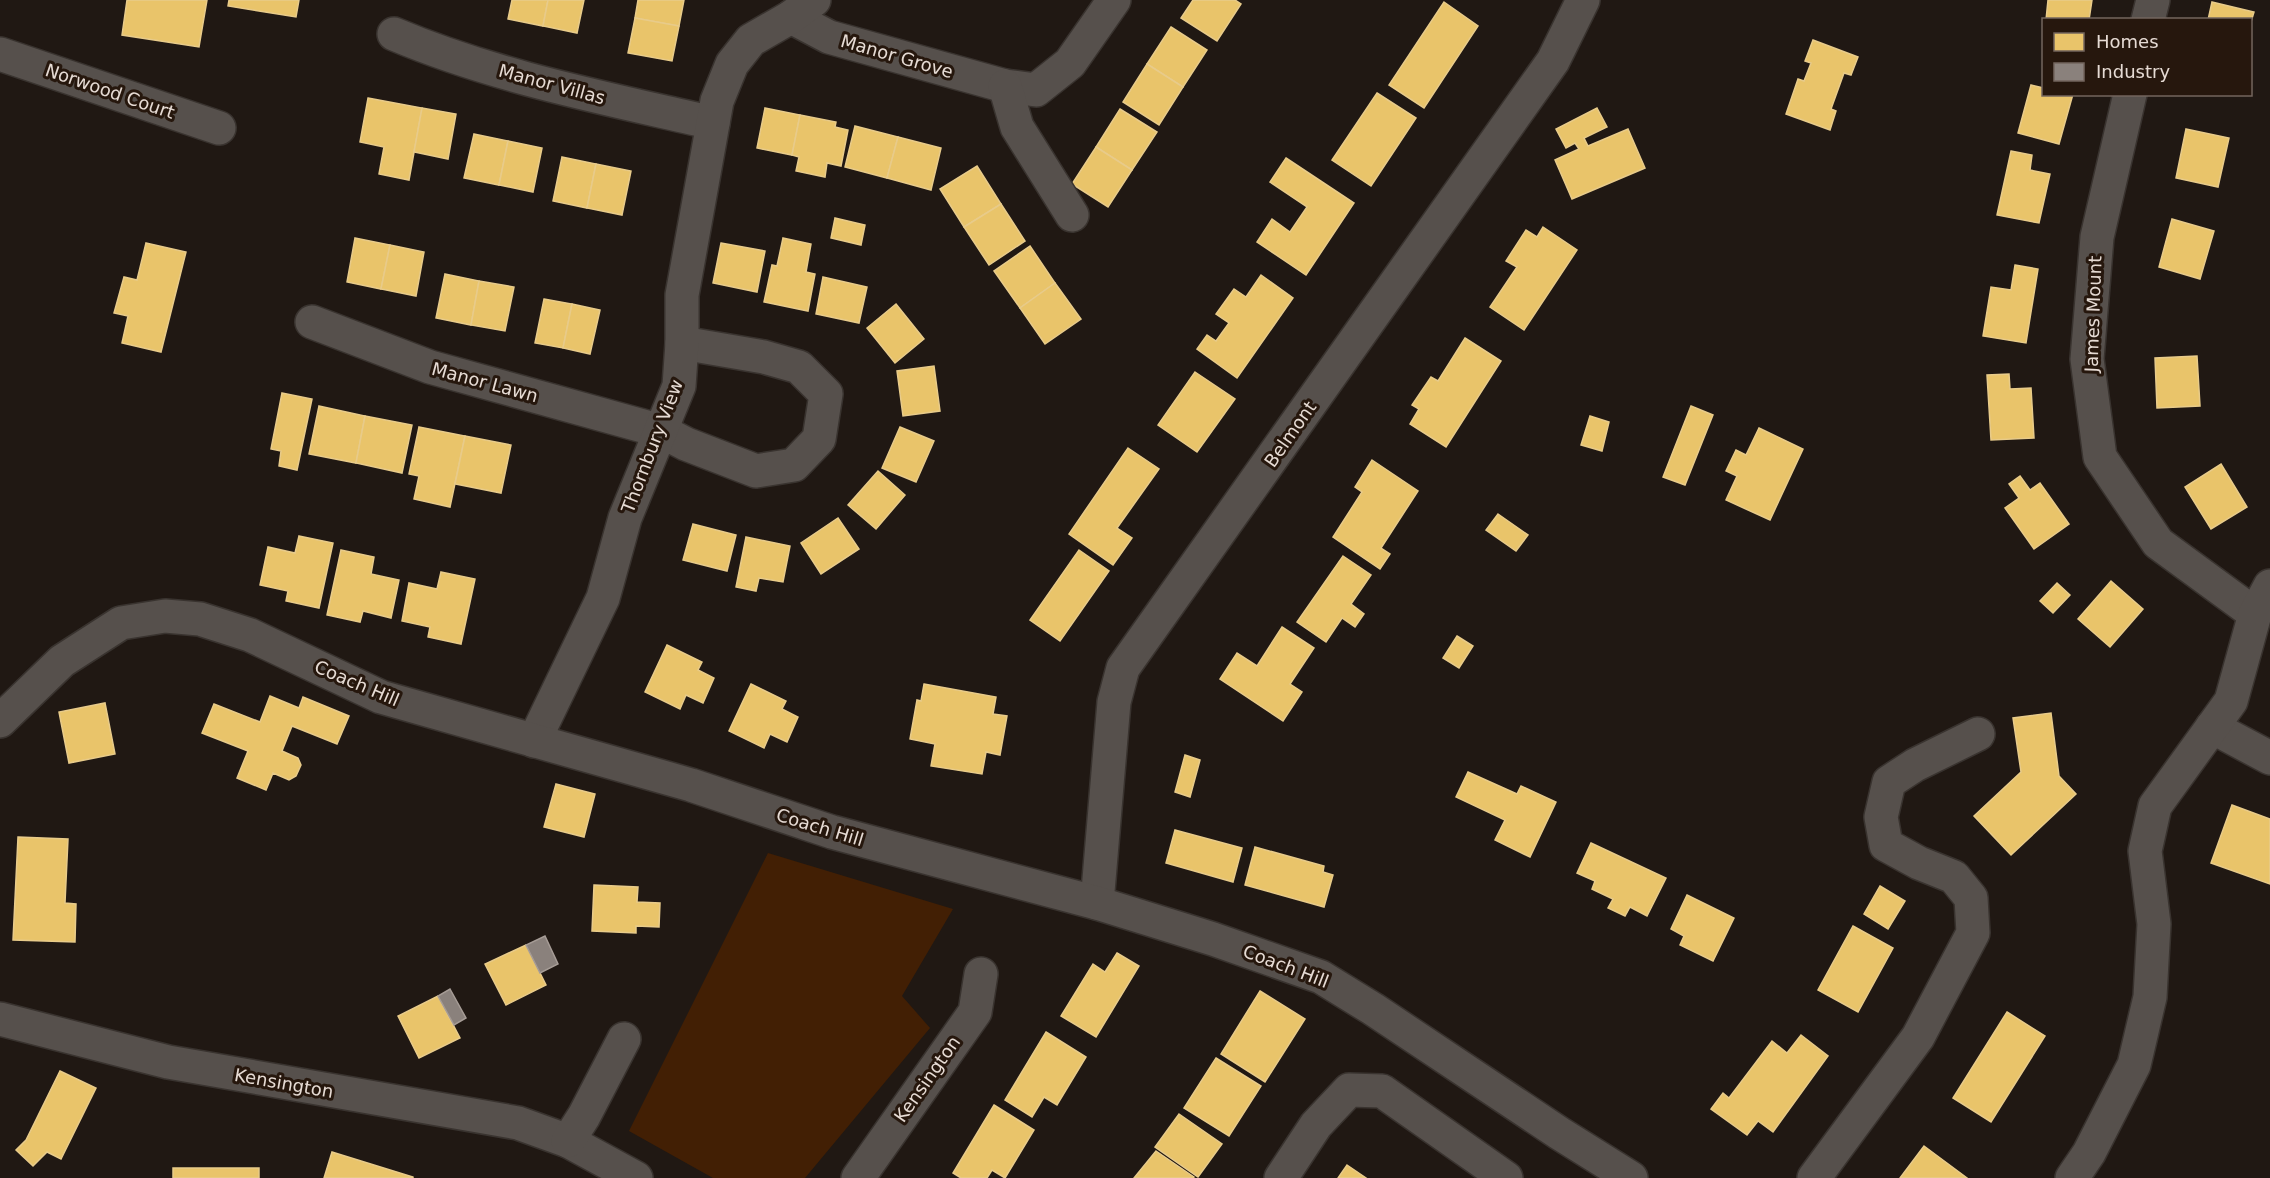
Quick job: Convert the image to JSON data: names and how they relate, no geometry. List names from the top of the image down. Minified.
{"streets":{"street":["Manor Grove","Manor Villas","Norwood Court","James Mount","Manor Lawn","Belmont","Thornbury View","Coach Hill","Kensington"]},"crossings":[["Manor Grove","Thornbury View"],["Manor Villas","Thornbury View"],["Manor Lawn","Thornbury View"],["Belmont","Coach Hill"],["Thornbury View","Coach Hill"]],"legend":["Homes","Industry"]}
